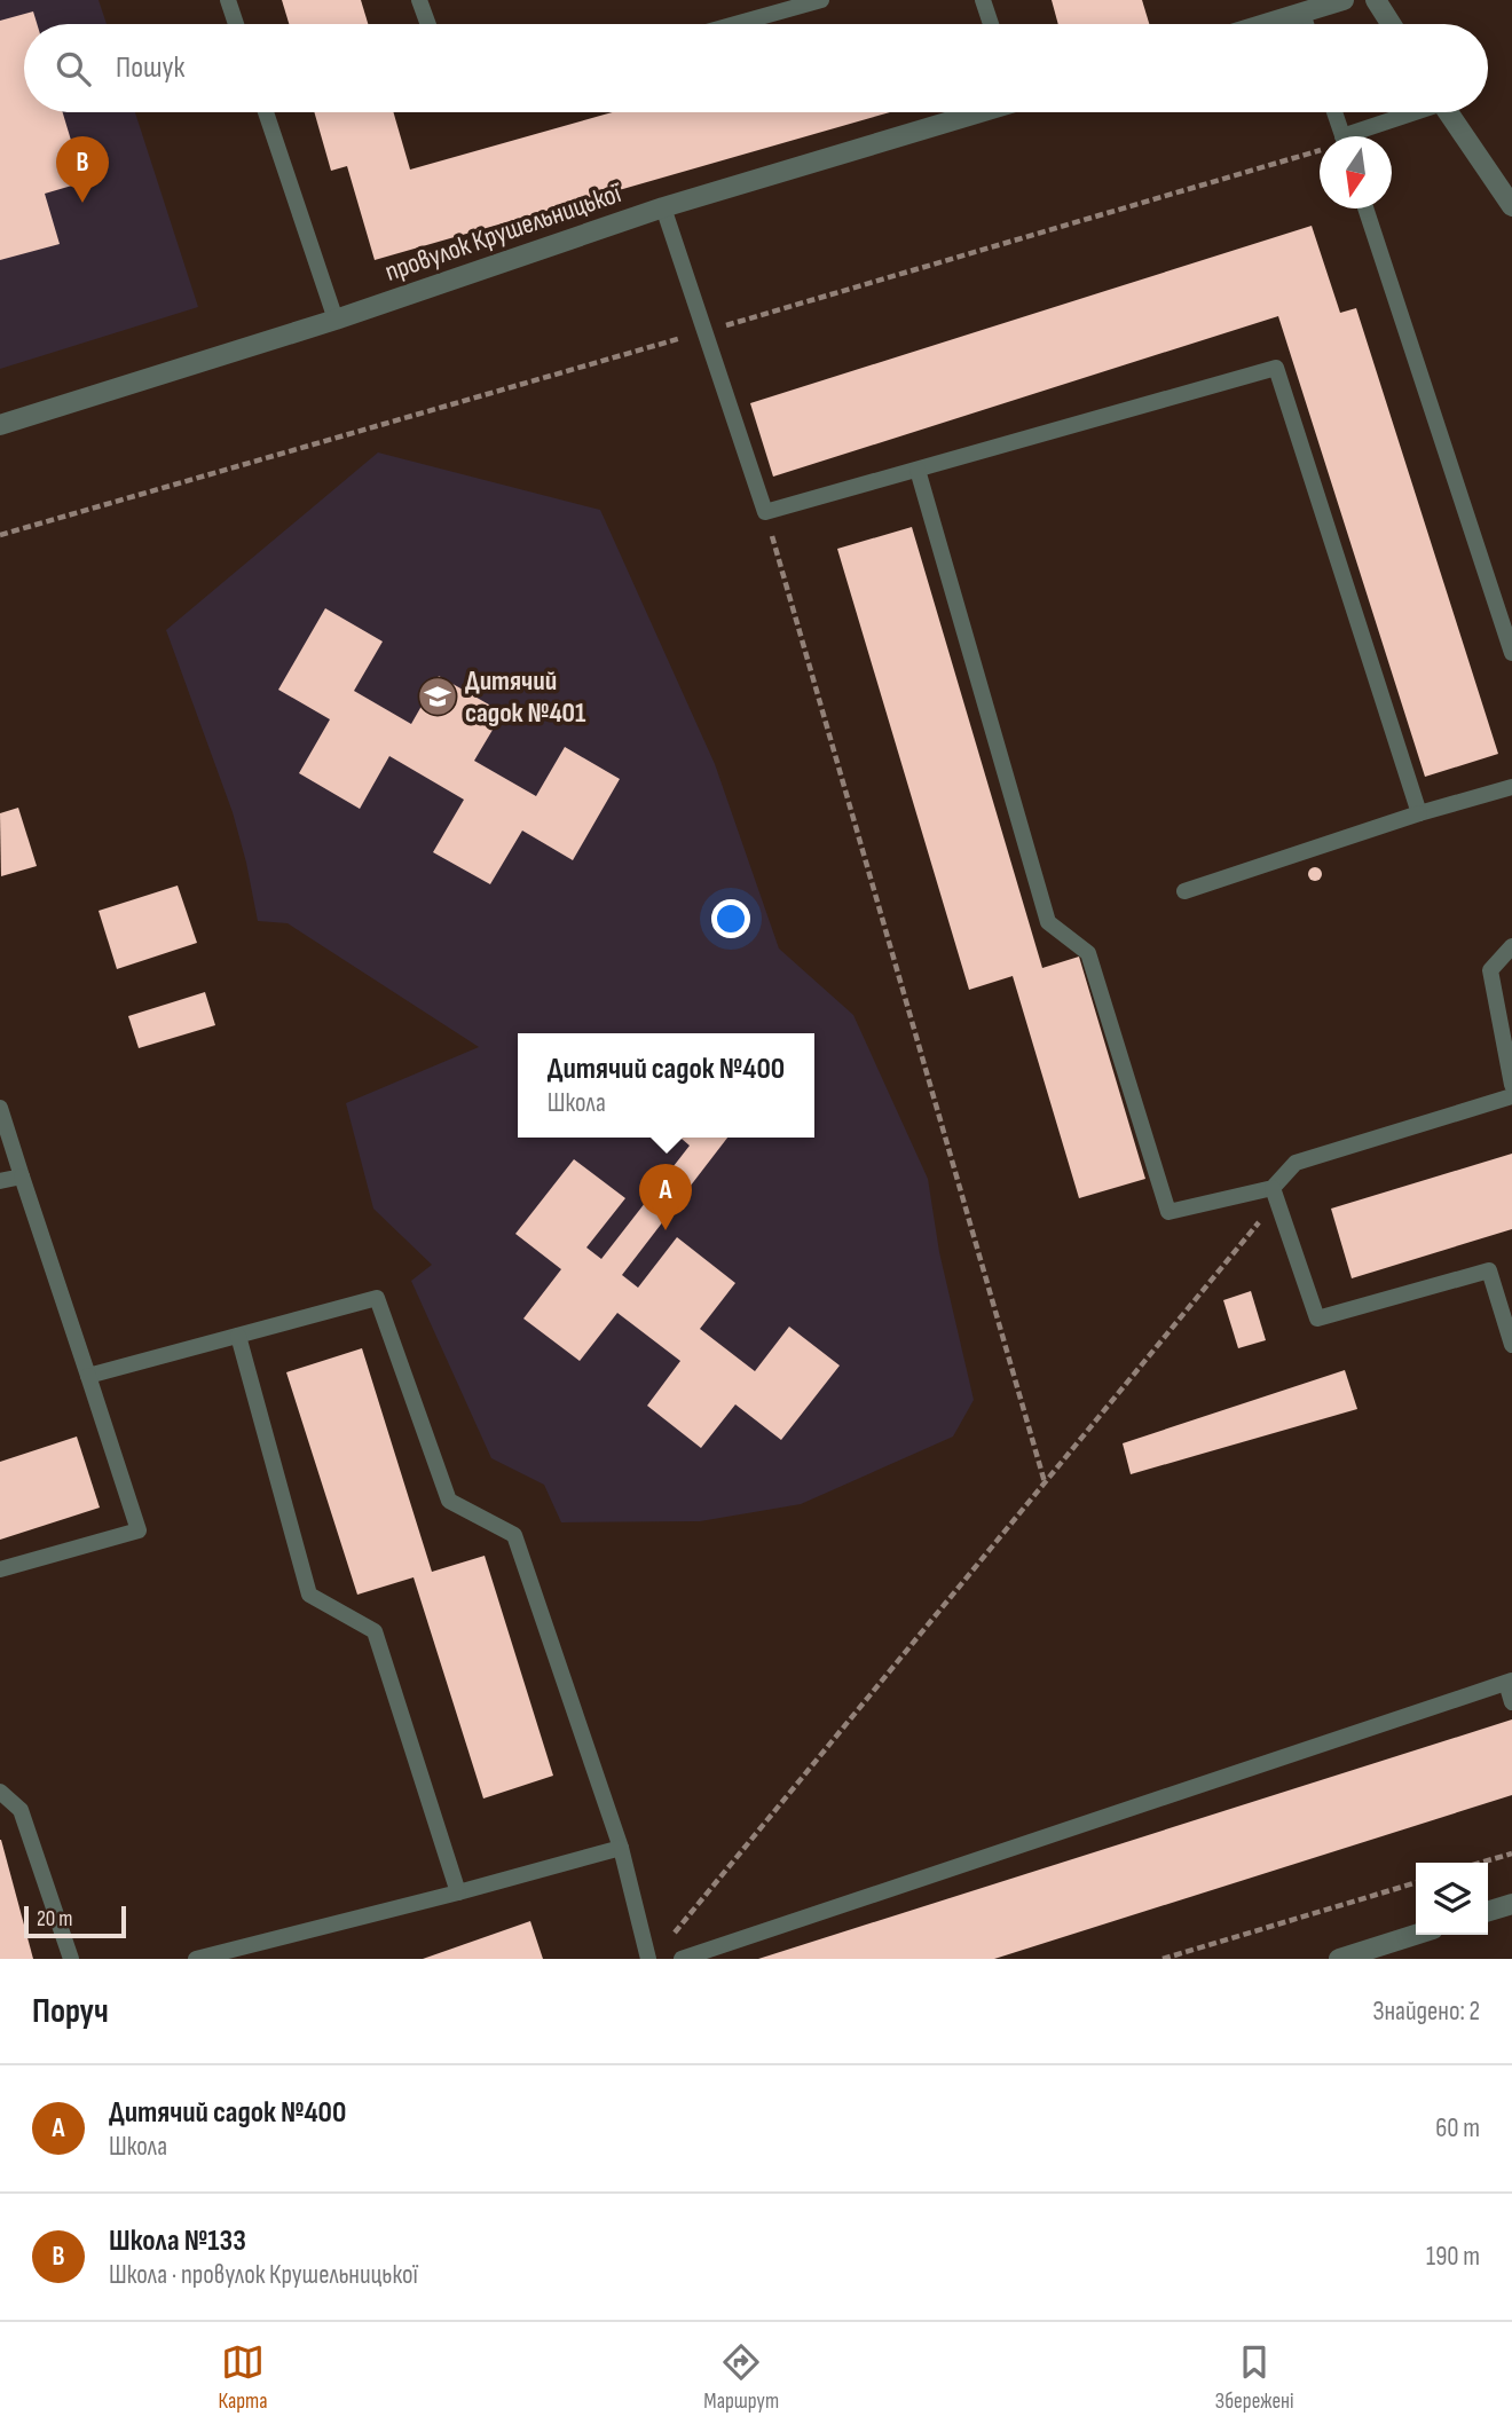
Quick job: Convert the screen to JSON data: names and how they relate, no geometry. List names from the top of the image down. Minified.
{"streets":{"street":["провулок Крушельницької"]},"places":{"school or university":["Дитячий садок №401"]},"scale_bar":"20 m","north":"bottom","page":{"search":"Пошук","pins":["B","A"],"popup":["Дитячий садок №400","Школа"],"scale":"20 m","heading":["Поруч","Знайдено: 2"],"list":[{"mark":"A","name":"Дитячий садок №400","note":"Школа","value":"60 m"},{"mark":"B","name":"Школа №133","note":"Школа · провулок Крушельницької","value":"190 m"}],"nav":["Карта","Маршрут","Збережені"]}}
